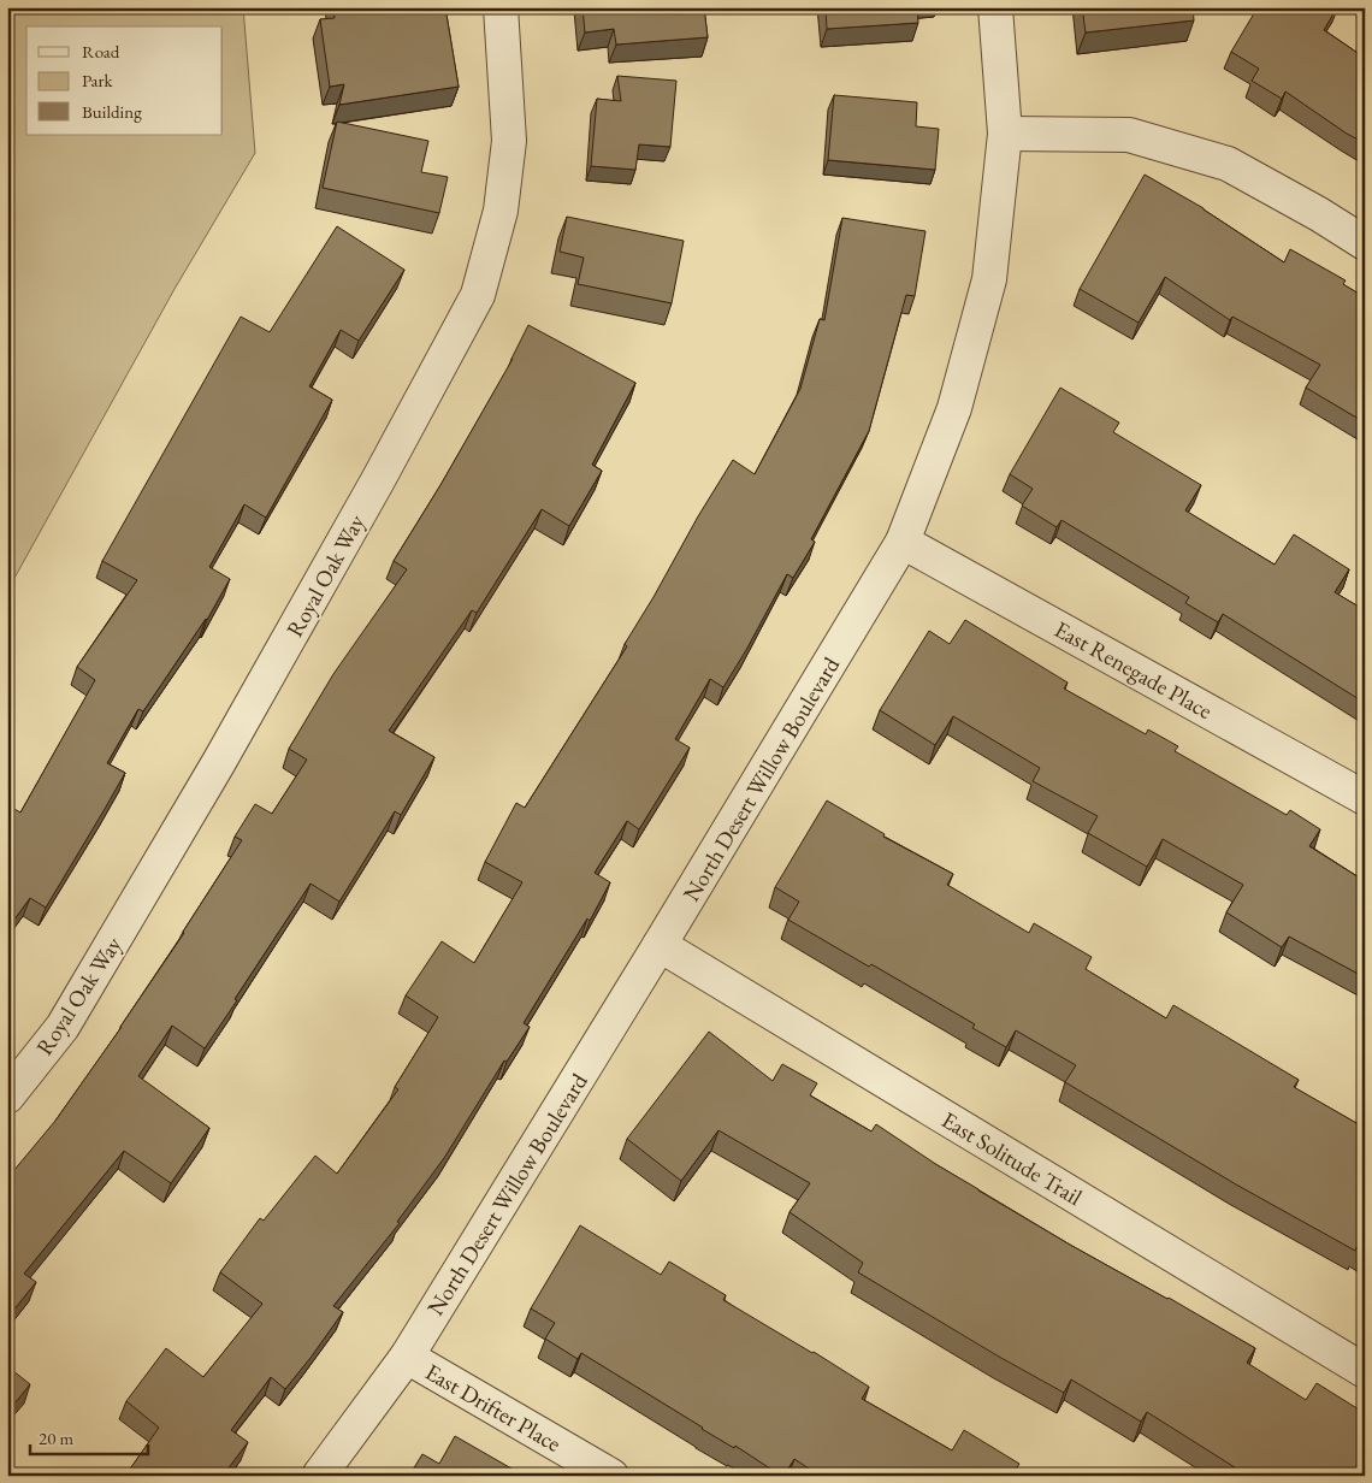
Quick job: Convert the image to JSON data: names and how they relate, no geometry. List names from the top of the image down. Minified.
{"streets":{"street":["Royal Oak Way","East Renegade Place","North Desert Willow Boulevard","East Solitude Trail","East Drifter Place"]},"crossings":[["East Renegade Place","North Desert Willow Boulevard"],["North Desert Willow Boulevard","East Solitude Trail"],["North Desert Willow Boulevard","East Drifter Place"]],"legend":["Road","Park","Building"],"scale_bar":"20 m"}
